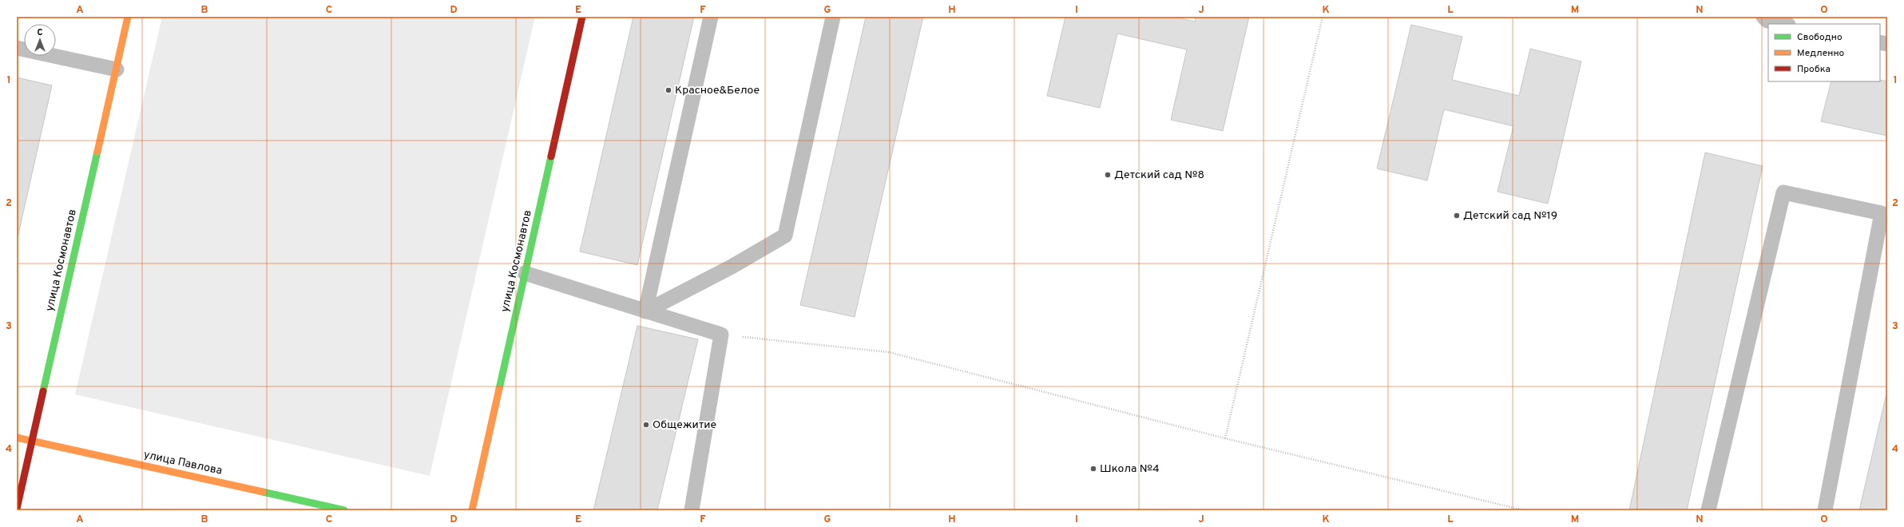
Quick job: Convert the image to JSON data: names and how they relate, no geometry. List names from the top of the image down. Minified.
{"streets":{"street":["улица Космонавтов","улица Павлова"]},"crossings":[["улица Космонавтов","улица Павлова"]],"places":["Красное&Белое","Детский сад №8","Детский сад №19","Общежитие","Школа №4"],"legend":["Свободно","Медленно","Пробка"],"north":"top","grid":{"columns":["A","B","C","D","E","F","G","H","I","J","K","L","M","N","O"],"rows":["1","2","3","4"]}}
